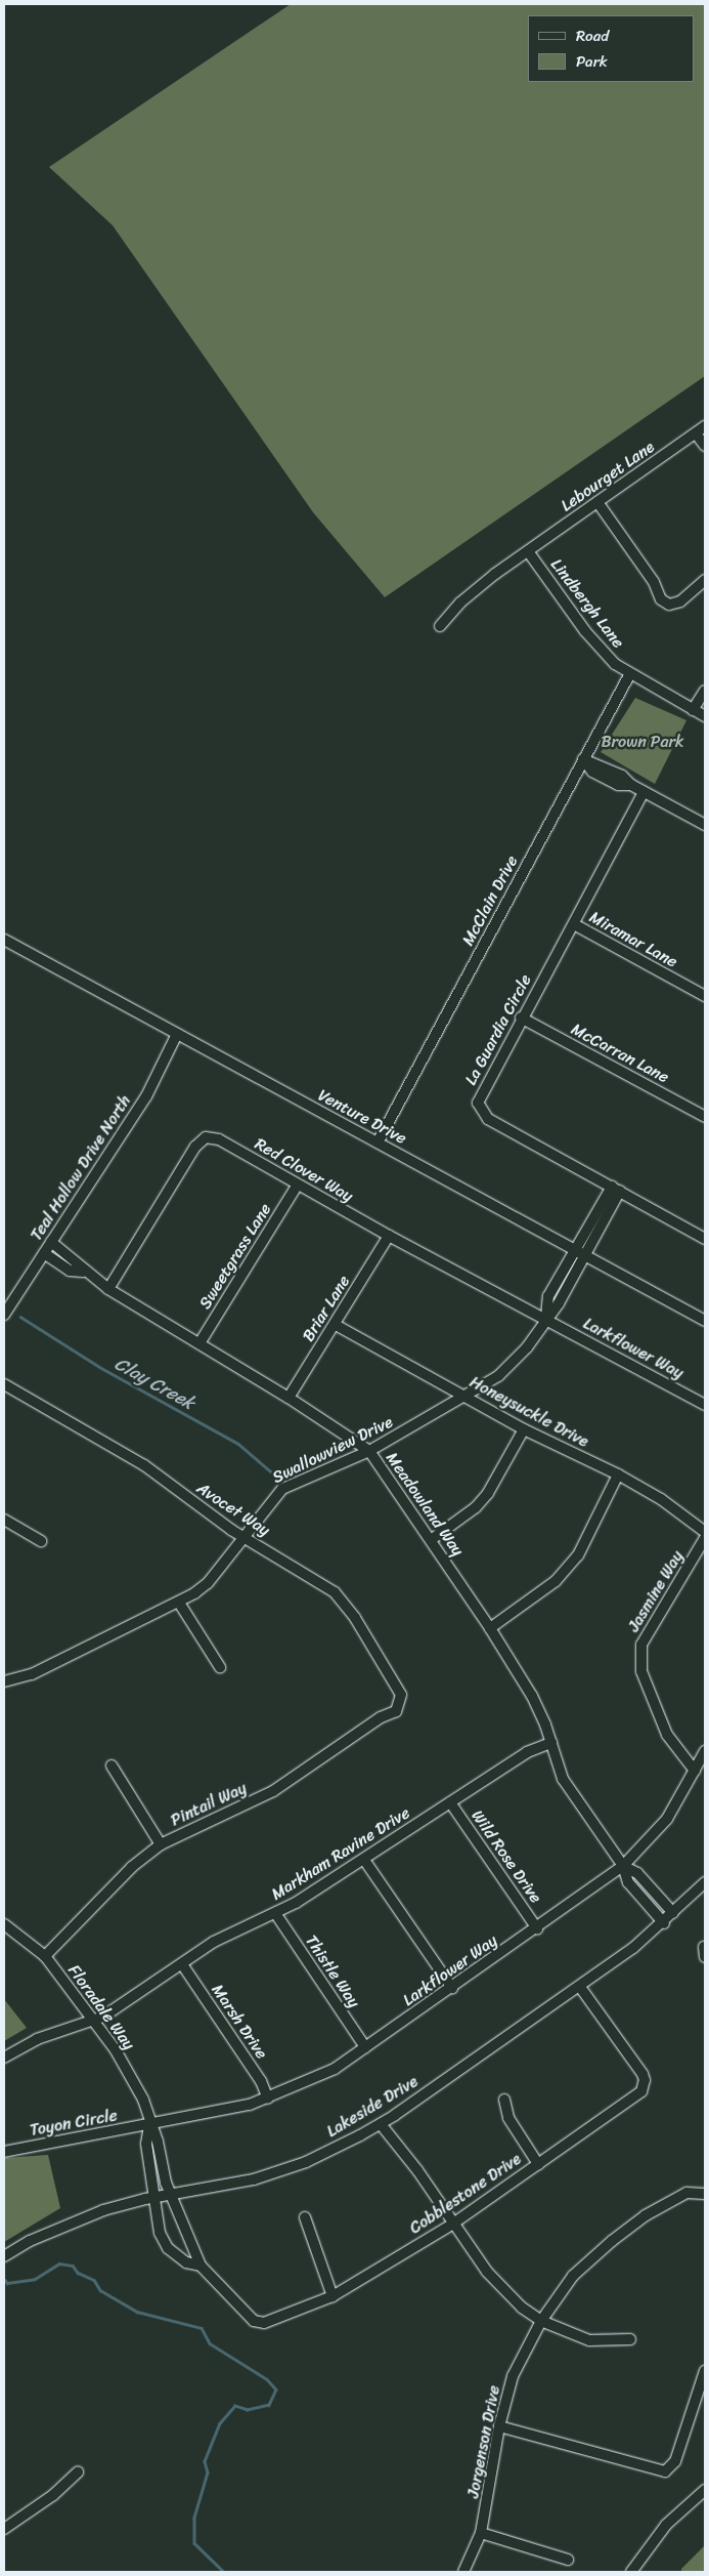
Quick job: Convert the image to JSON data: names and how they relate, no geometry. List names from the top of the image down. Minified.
{"streets":{"street":["Lebourget Lane","Lindbergh Lane","McClain Drive","Miramar Lane","La Guardia Circle","McCarran Lane","Venture Drive","Teal Hollow Drive North","Red Clover Way","Sweetgrass Lane","Briar Lane","Larkflower Way","Honeysuckle Drive","Swallowview Drive","Meadowland Way","Avocet Way","Jasmine Way","Pintail Way","Markham Ravine Drive","Wild Rose Drive","Thistle Way","Floradale Way","Marsh Drive","Lakeside Drive","Toyon Circle","Cobblestone Drive","Jorgenson Drive"]},"crossings":[["Lebourget Lane","Lindbergh Lane"],["Lindbergh Lane","McClain Drive"],["McClain Drive","Venture Drive"],["Miramar Lane","La Guardia Circle"],["La Guardia Circle","McCarran Lane"],["La Guardia Circle","Swallowview Drive"],["Venture Drive","Teal Hollow Drive North"],["Venture Drive","Swallowview Drive"],["Teal Hollow Drive North","Meadowland Way"],["Red Clover Way","Sweetgrass Lane"],["Red Clover Way","Briar Lane"],["Red Clover Way","Larkflower Way"],["Red Clover Way","Swallowview Drive"],["Red Clover Way","Meadowland Way"],["Sweetgrass Lane","Meadowland Way"],["Briar Lane","Honeysuckle Drive"],["Briar Lane","Meadowland Way"],["Larkflower Way","Swallowview Drive"],["Larkflower Way","Meadowland Way"],["Larkflower Way","Jasmine Way"],["Larkflower Way","Wild Rose Drive"],["Larkflower Way","Thistle Way"],["Larkflower Way","Floradale Way"],["Larkflower Way","Marsh Drive"],["Larkflower Way","Toyon Circle"],["Honeysuckle Drive","Swallowview Drive"],["Swallowview Drive","Meadowland Way"],["Swallowview Drive","Avocet Way"],["Meadowland Way","Markham Ravine Drive"],["Meadowland Way","Lakeside Drive"],["Avocet Way","Pintail Way"],["Pintail Way","Floradale Way"],["Markham Ravine Drive","Wild Rose Drive"],["Markham Ravine Drive","Thistle Way"],["Markham Ravine Drive","Floradale Way"],["Markham Ravine Drive","Marsh Drive"],["Floradale Way","Lakeside Drive"],["Floradale Way","Toyon Circle"],["Floradale Way","Cobblestone Drive"],["Lakeside Drive","Cobblestone Drive"]],"water":["Clay Creek"],"parks":["Brown Park"],"legend":["Road","Park"]}
